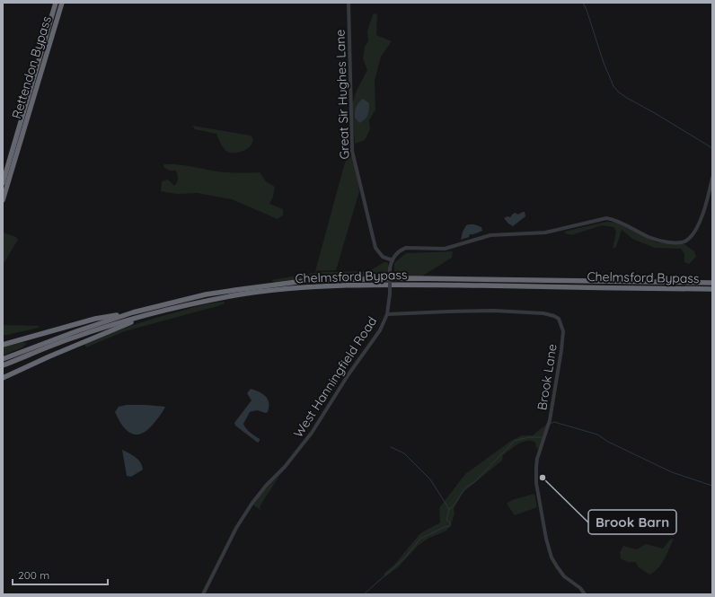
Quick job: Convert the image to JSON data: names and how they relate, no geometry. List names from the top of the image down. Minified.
{"streets":{"highway":["Rettendon Bypass","Chelmsford Bypass"],"street":["Great Sir Hughes Lane","West Hanningfield Road","Brook Lane"]},"crossings":[["Great Sir Hughes Lane","West Hanningfield Road"],["West Hanningfield Road","Brook Lane"]],"places":["Brook Barn"],"scale_bar":"200 m"}
